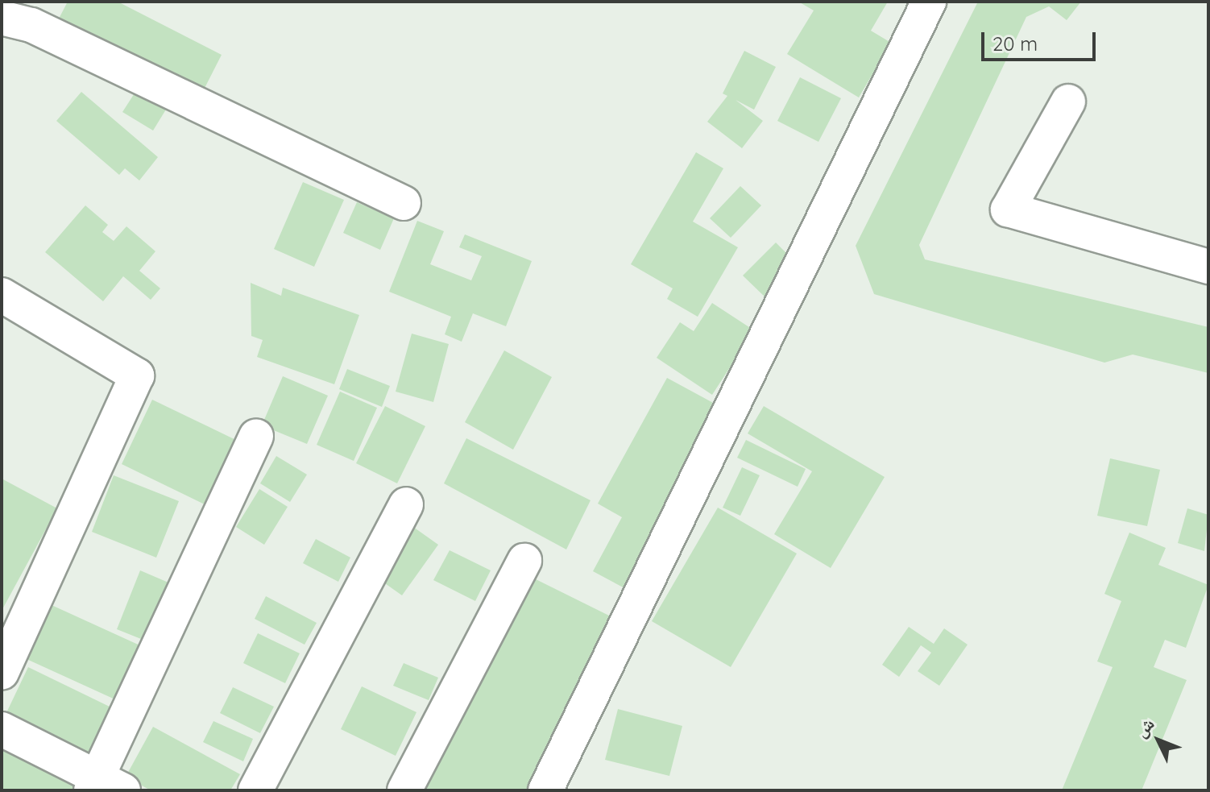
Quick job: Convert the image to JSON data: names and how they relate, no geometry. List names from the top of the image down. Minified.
{"scale_bar":"20 m","north":"top left"}
